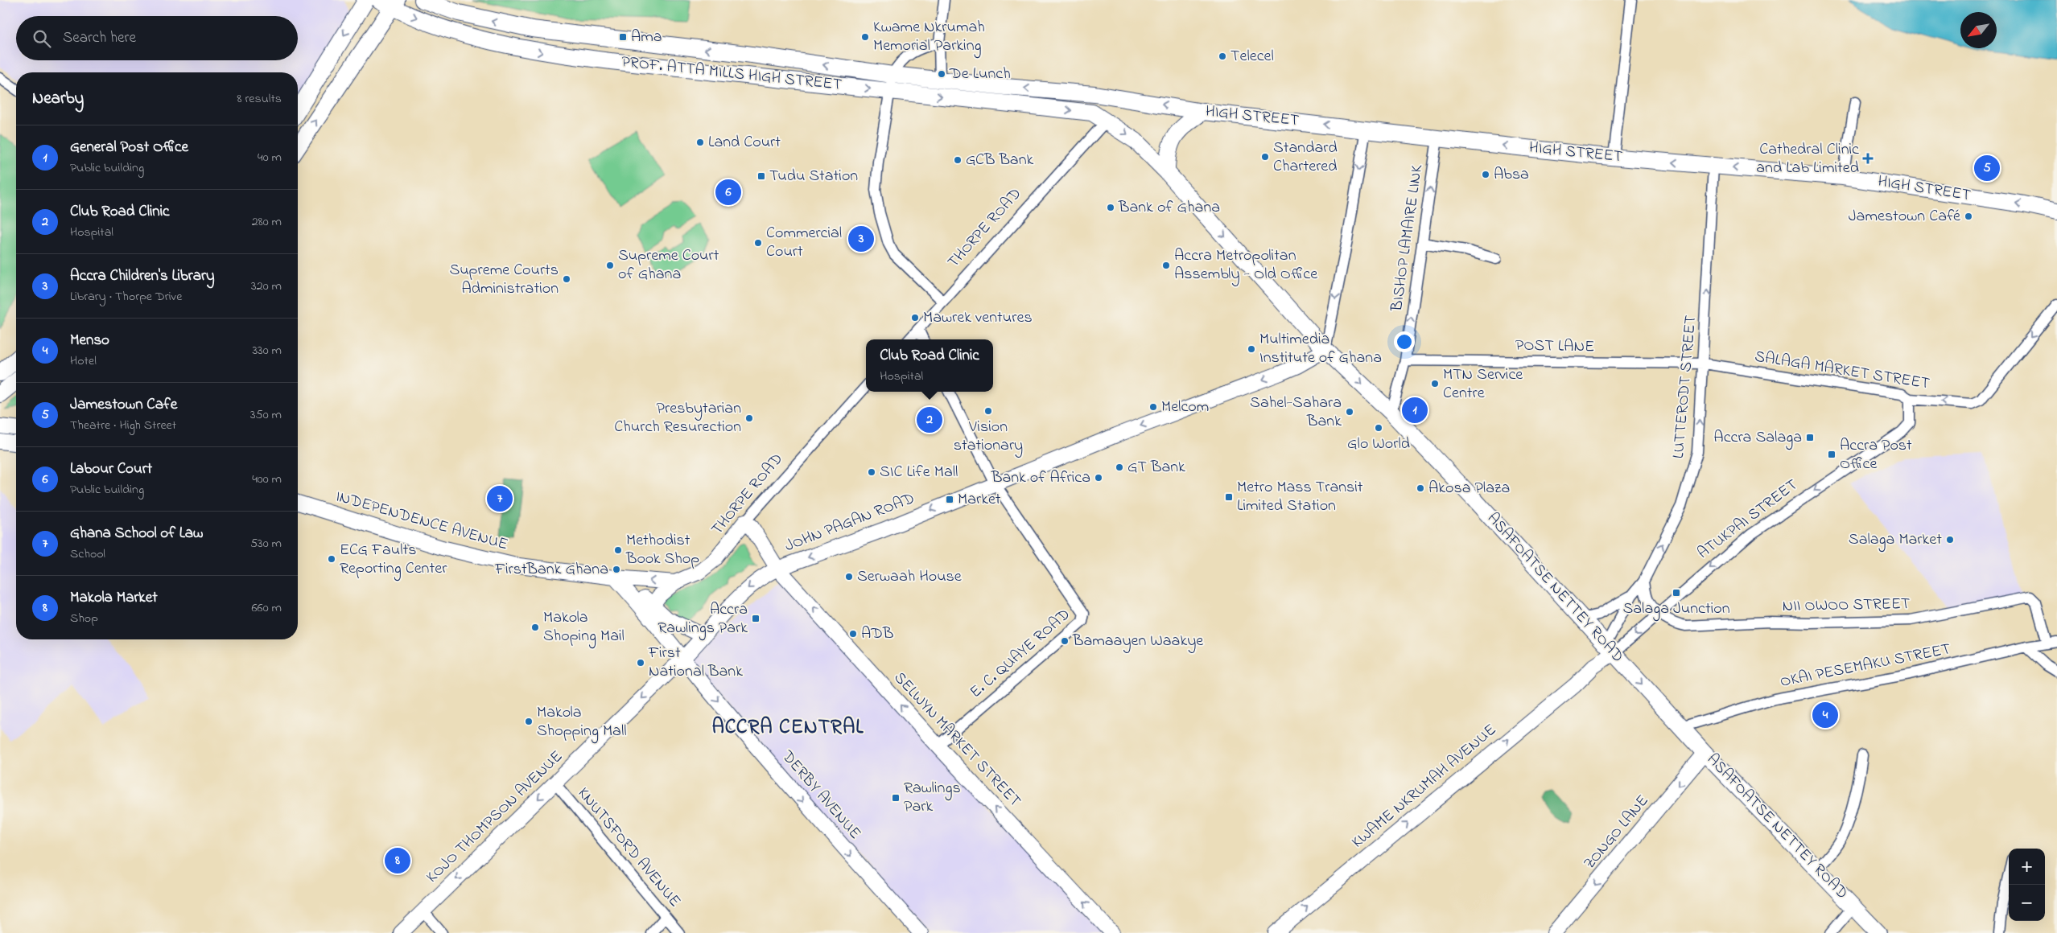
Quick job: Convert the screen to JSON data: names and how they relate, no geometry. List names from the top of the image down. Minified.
{"streets":{"main road":["PROF. ATTA MILLS HIGH STREET","HIGH STREET","THORPE ROAD","INDEPENDENCE AVENUE","JOHN PAGAN ROAD","ASAFOATSE NETTEY ROAD","SELWYN MARKET STREET","KWAME NKRUMAH AVENUE","DERBY AVENUE","KOJO THOMPSON AVENUE","ZONGO LANE"],"street":["BISHOP LAMAIRE LINK","POST LANE","SALAGA MARKET STREET","LUTTERODT STREET","ATUKPAI STREET","NII OWOO STREET","E. C. QUAYE ROAD","OKAI PESEMAKU STREET","KNUTSFORD AVENUE"]},"crossings":[["PROF. ATTA MILLS HIGH STREET","HIGH STREET"],["PROF. ATTA MILLS HIGH STREET","ASAFOATSE NETTEY ROAD"],["HIGH STREET","BISHOP LAMAIRE LINK"],["HIGH STREET","LUTTERODT STREET"],["THORPE ROAD","INDEPENDENCE AVENUE"],["THORPE ROAD","ASAFOATSE NETTEY ROAD"],["THORPE ROAD","SELWYN MARKET STREET"],["BISHOP LAMAIRE LINK","POST LANE"],["BISHOP LAMAIRE LINK","ASAFOATSE NETTEY ROAD"],["POST LANE","SALAGA MARKET STREET"],["POST LANE","LUTTERODT STREET"],["SALAGA MARKET STREET","LUTTERODT STREET"],["SALAGA MARKET STREET","ATUKPAI STREET"],["ATUKPAI STREET","ASAFOATSE NETTEY ROAD"],["ATUKPAI STREET","NII OWOO STREET"],["ATUKPAI STREET","KWAME NKRUMAH AVENUE"],["JOHN PAGAN ROAD","ASAFOATSE NETTEY ROAD"],["JOHN PAGAN ROAD","E. C. QUAYE ROAD"],["JOHN PAGAN ROAD","SELWYN MARKET STREET"],["JOHN PAGAN ROAD","DERBY AVENUE"],["JOHN PAGAN ROAD","KOJO THOMPSON AVENUE"],["ASAFOATSE NETTEY ROAD","OKAI PESEMAKU STREET"],["ASAFOATSE NETTEY ROAD","KWAME NKRUMAH AVENUE"],["ASAFOATSE NETTEY ROAD","ZONGO LANE"],["NII OWOO STREET","OKAI PESEMAKU STREET"],["E. C. QUAYE ROAD","SELWYN MARKET STREET"],["DERBY AVENUE","KOJO THOMPSON AVENUE"],["KOJO THOMPSON AVENUE","KNUTSFORD AVENUE"]],"one_way":["HIGH STREET","SALAGA MARKET STREET","LUTTERODT STREET","ATUKPAI STREET","JOHN PAGAN ROAD","ASAFOATSE NETTEY ROAD","SELWYN MARKET STREET","KWAME NKRUMAH AVENUE","DERBY AVENUE","KOJO THOMPSON AVENUE","ZONGO LANE"],"districts":["ACCRA CENTRAL"],"places":{"transit":["Ama","Tudu Station","Accra Salaga","Accra Post Office","Metro Mass Transit Limited Station","Market","Salaga Junction","Accra Rawlings Park","Rawlings Park"],"other":["Kwame Nkrumah Memorial Parking","Telecel","De Lunch","Land Court","Standard Chartered","GCB Bank","Absa","Bank of Ghana","Jamestown Café","Commercial Court","Supreme Court of Ghana","Accra Metropolitan Assembly - Old Office","Supreme Courts Administration","Mawrek ventures","Multimedia Institute of Ghana","MTN Service Centre","Melcom","Vision stationary","Sahel-Sahara Bank","Presbytarian Church Resurection","Glo World","GT Bank","SIC Life Mall","Bank of Africa","Akosa Plaza","Salaga Market","Methodist Book Shop","ECG Faults Reporting Center","FirstBank Ghana","Serwaah House","Makola Shoping Mail","ADB","Bamaayen Waakye","First National Bank","Makola Shopping Mall"],"health":["Cathedral Clinic and Lab Limited"]},"north":"bottom left","page":{"search":"Search here","heading":["Nearby","8 results"],"list":[{"mark":"1","name":"General Post Office","note":"Public building","value":"40 m"},{"mark":"2","name":"Club Road Clinic","note":"Hospital","value":"280 m"},{"mark":"3","name":"Accra Children's Library","note":"Library · Thorpe Drive","value":"320 m"},{"mark":"4","name":"Menso","note":"Hotel","value":"330 m"},{"mark":"5","name":"Jamestown Cafe","note":"Theatre · High Street","value":"350 m"},{"mark":"6","name":"Labour Court","note":"Public building","value":"400 m"},{"mark":"7","name":"Ghana School of Law","note":"School","value":"530 m"},{"mark":"8","name":"Makola Market","note":"Shop","value":"660 m"}],"pins":["5","6","3","1","2","7","4","8"],"popup":["Club Road Clinic","Hospital"],"map_buttons":["+","−"]}}
